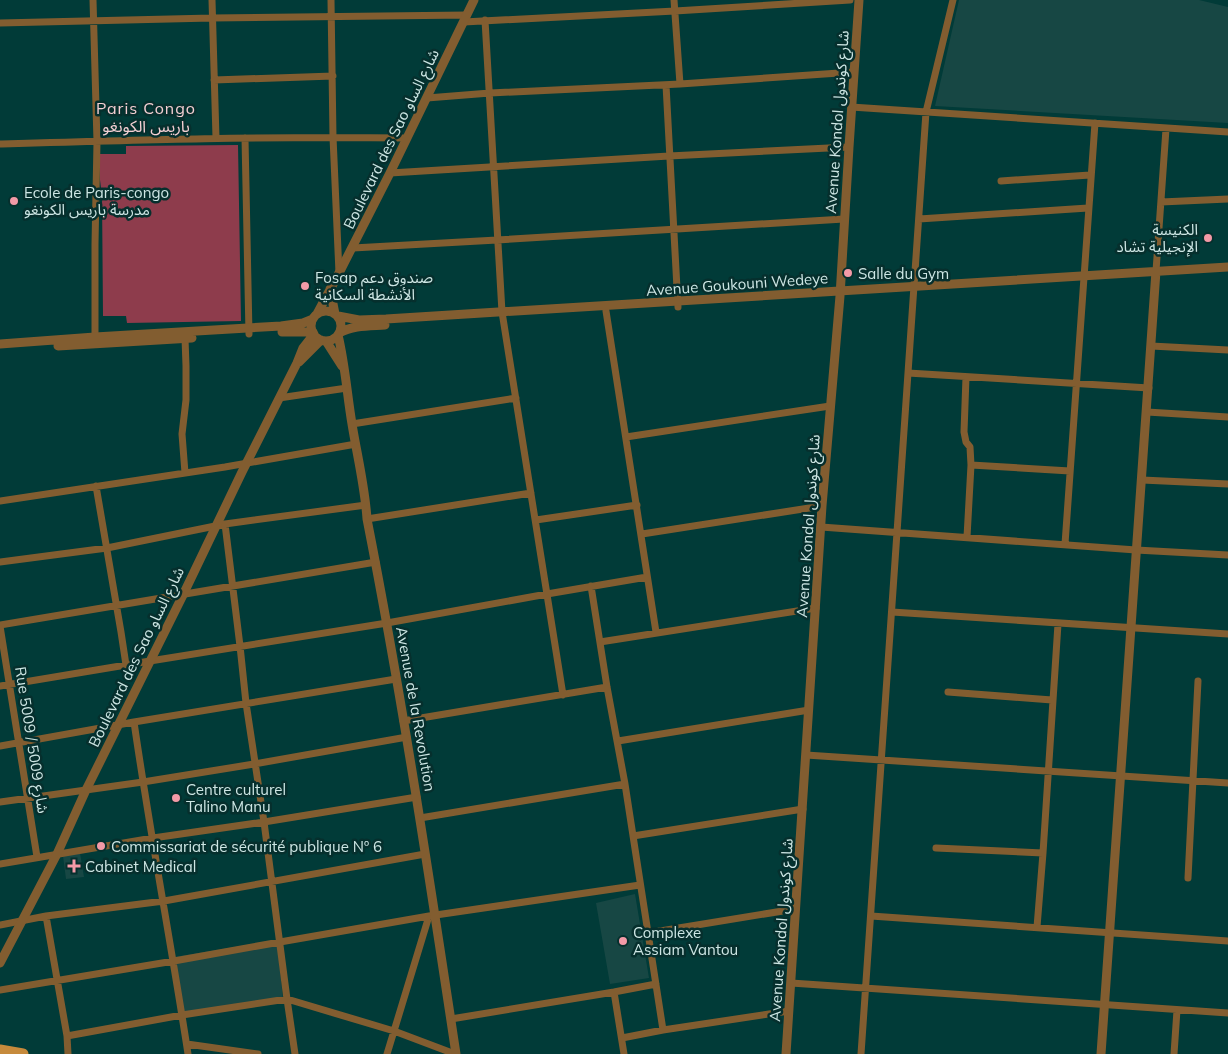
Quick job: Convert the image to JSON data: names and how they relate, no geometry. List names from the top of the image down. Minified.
{"streets":{"street":["Avenue Kondol شارع كوندول","Boulevard des Sao شارع الساو","Avenue Goukouni Wedeye","Avenue de la Revolution","Rue 5009 / شارع 5009"]},"crossings":[["Avenue Kondol شارع كوندول","Avenue Goukouni Wedeye"],["Boulevard des Sao شارع الساو","Avenue Goukouni Wedeye"],["Boulevard des Sao شارع الساو","Avenue de la Revolution"],["Avenue Goukouni Wedeye","Avenue de la Revolution"]],"districts":["Paris Congo باريس الكونغو"],"places":{"other":["Ecole de Paris-congo مدرسة باريس الكونغو","الكنيسة الإنجيلية تشاد","Salle du Gym","Fosap صندوق دعم الأنشطة السكانية","Centre culturel Talino Manu","Commissariat de sécurité publique Nº 6","Complexe Assiam Vantou"],"health":["Cabinet Medical"]}}
